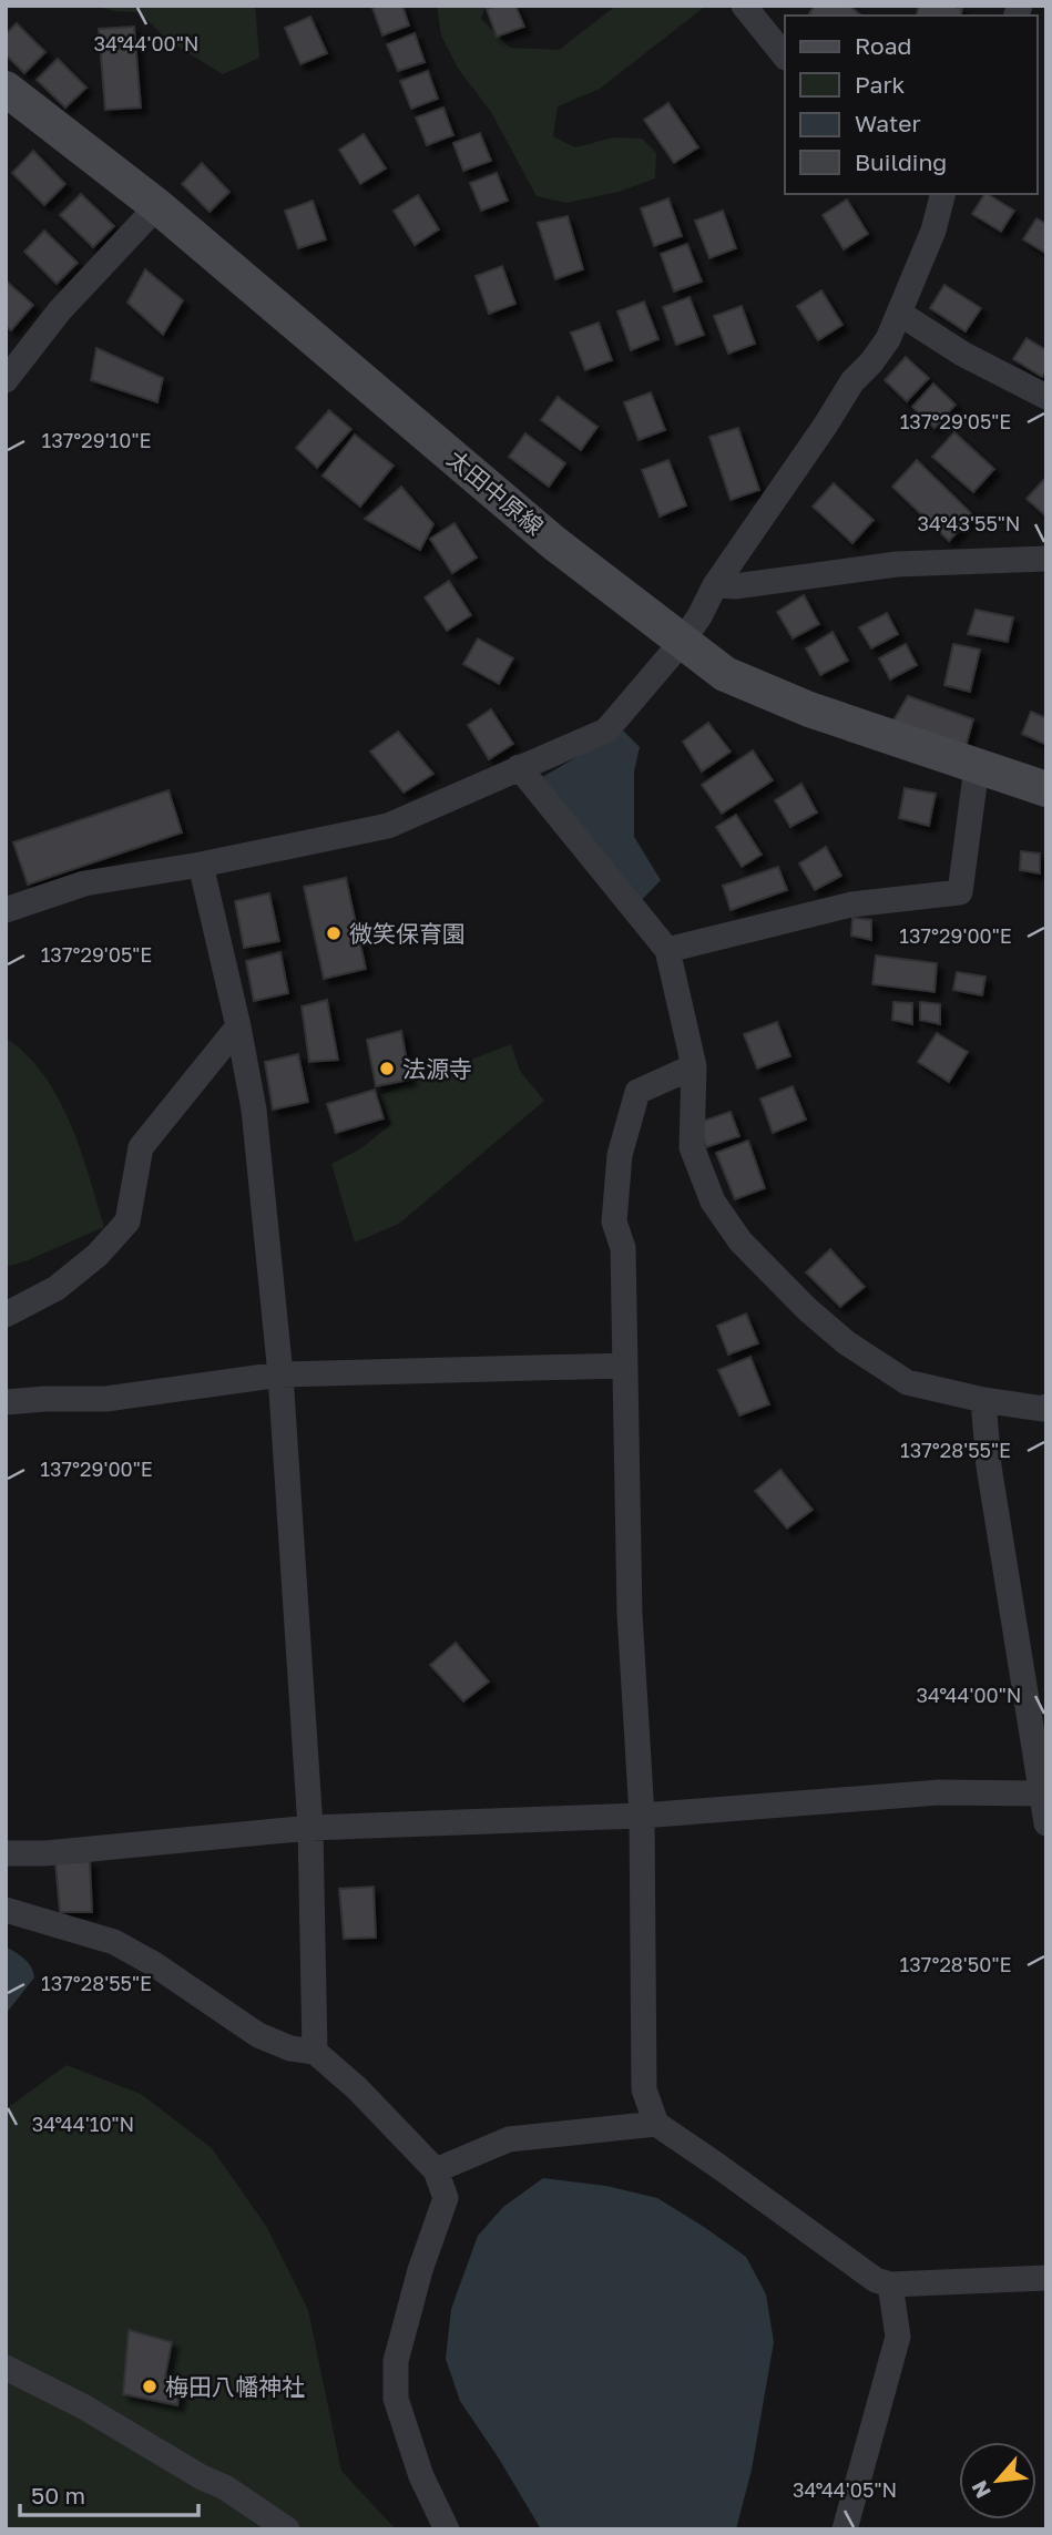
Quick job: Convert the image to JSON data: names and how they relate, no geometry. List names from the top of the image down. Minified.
{"streets":{"main road":["太田中原線"]},"places":["微笑保育園","法源寺","梅田八幡神社"],"legend":["Road","Park","Water","Building"],"scale_bar":"50 m","north":"bottom left","coordinates":["34°44'00\"N","137°29'05\"E","137°29'10\"E","34°43'55\"N","137°29'00\"E","137°28'55\"E","137°28'50\"E","34°44'10\"N","34°44'05\"N"]}
